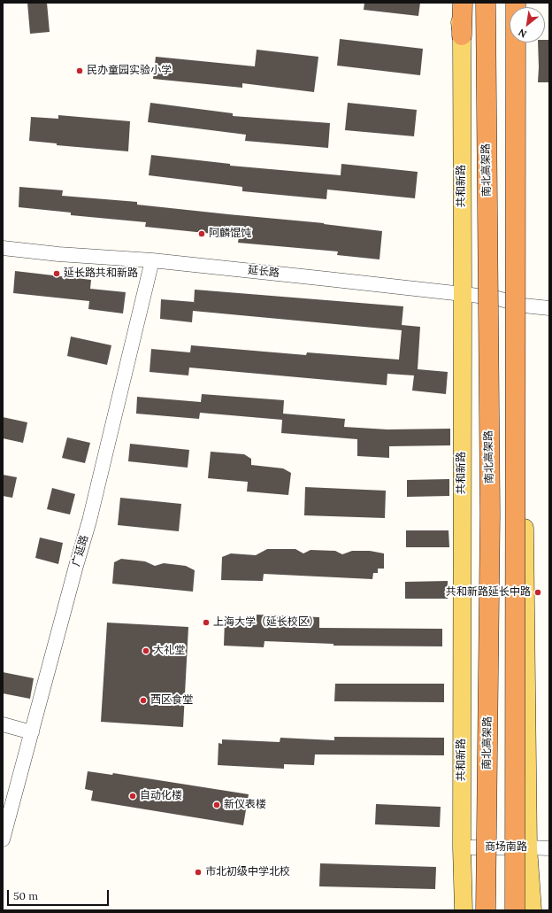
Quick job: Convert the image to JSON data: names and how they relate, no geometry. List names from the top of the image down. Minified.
{"streets":{"highway":["南北高架路"],"main road":["共和新路"],"street":["延长路","广延路","商场南路"]},"crossings":[["共和新路","延长路"],["共和新路","商场南路"],["延长路","广延路"]],"places":["民办童园实验小学","阿麟馄饨","延长路共和新路","共和新路延长中路","上海大学（延长校区）","大礼堂","西区食堂","自动化楼","新仪表楼","市北初级中学北校"],"scale_bar":"50 m","north":"bottom left"}
